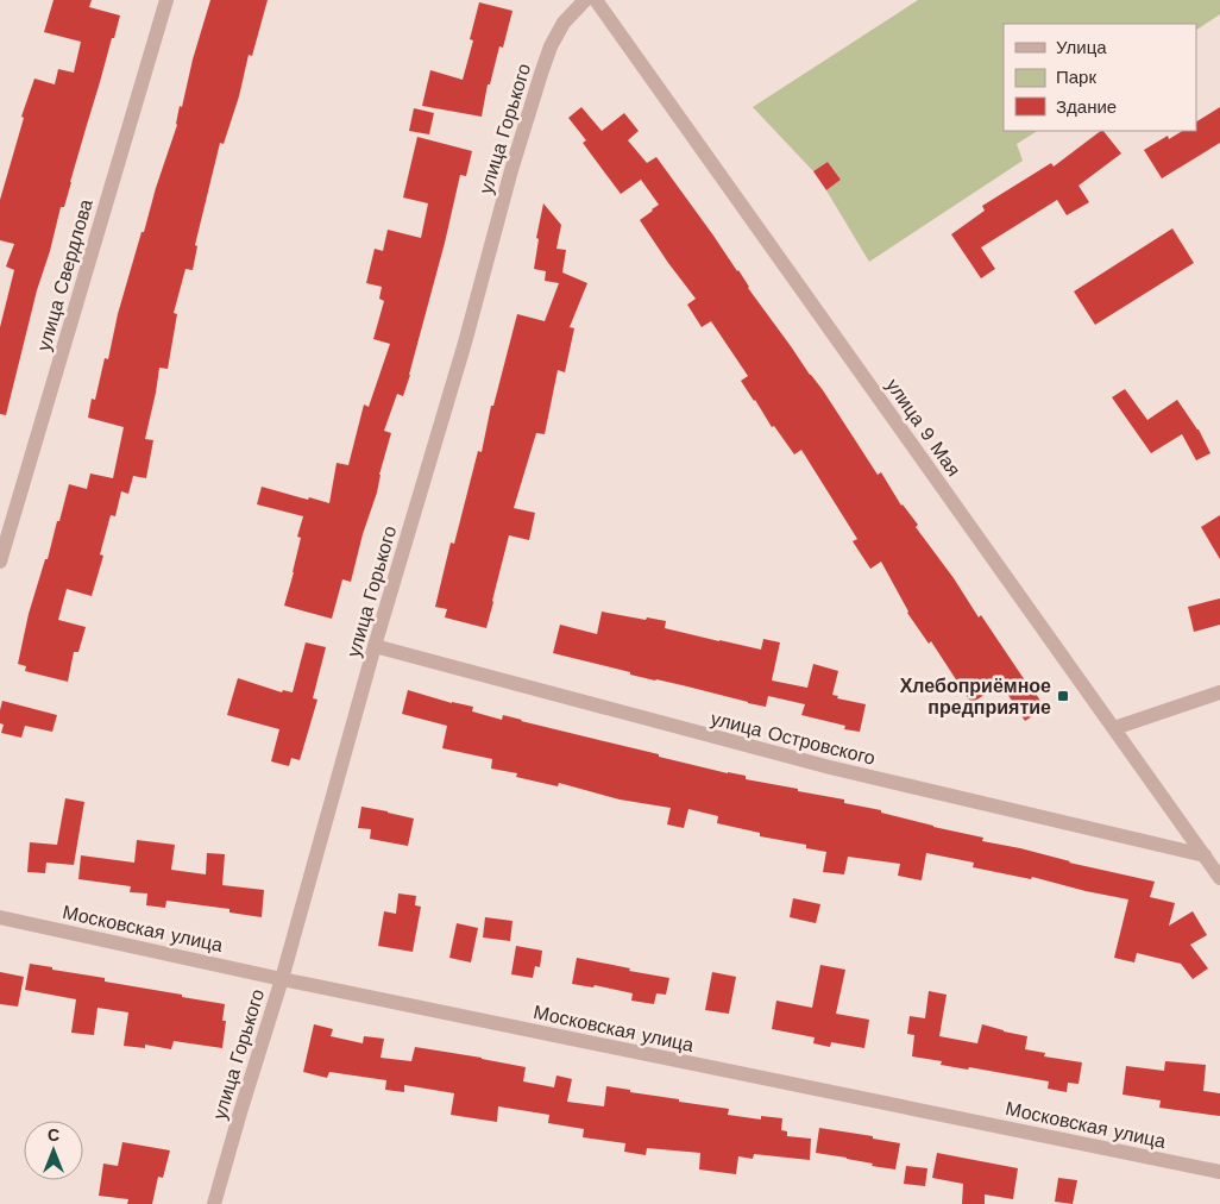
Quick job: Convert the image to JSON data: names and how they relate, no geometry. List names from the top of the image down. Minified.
{"streets":{"street":["улица Горького","улица Свердлова","улица 9 Мая","улица Островского","Московская улица"]},"crossings":[["улица Горького","улица Островского"],["улица Горького","Московская улица"],["улица 9 Мая","улица Островского"]],"places":{"transit":["Хлебоприёмное предприятие"]},"legend":["Улица","Парк","Здание"],"north":"top"}
